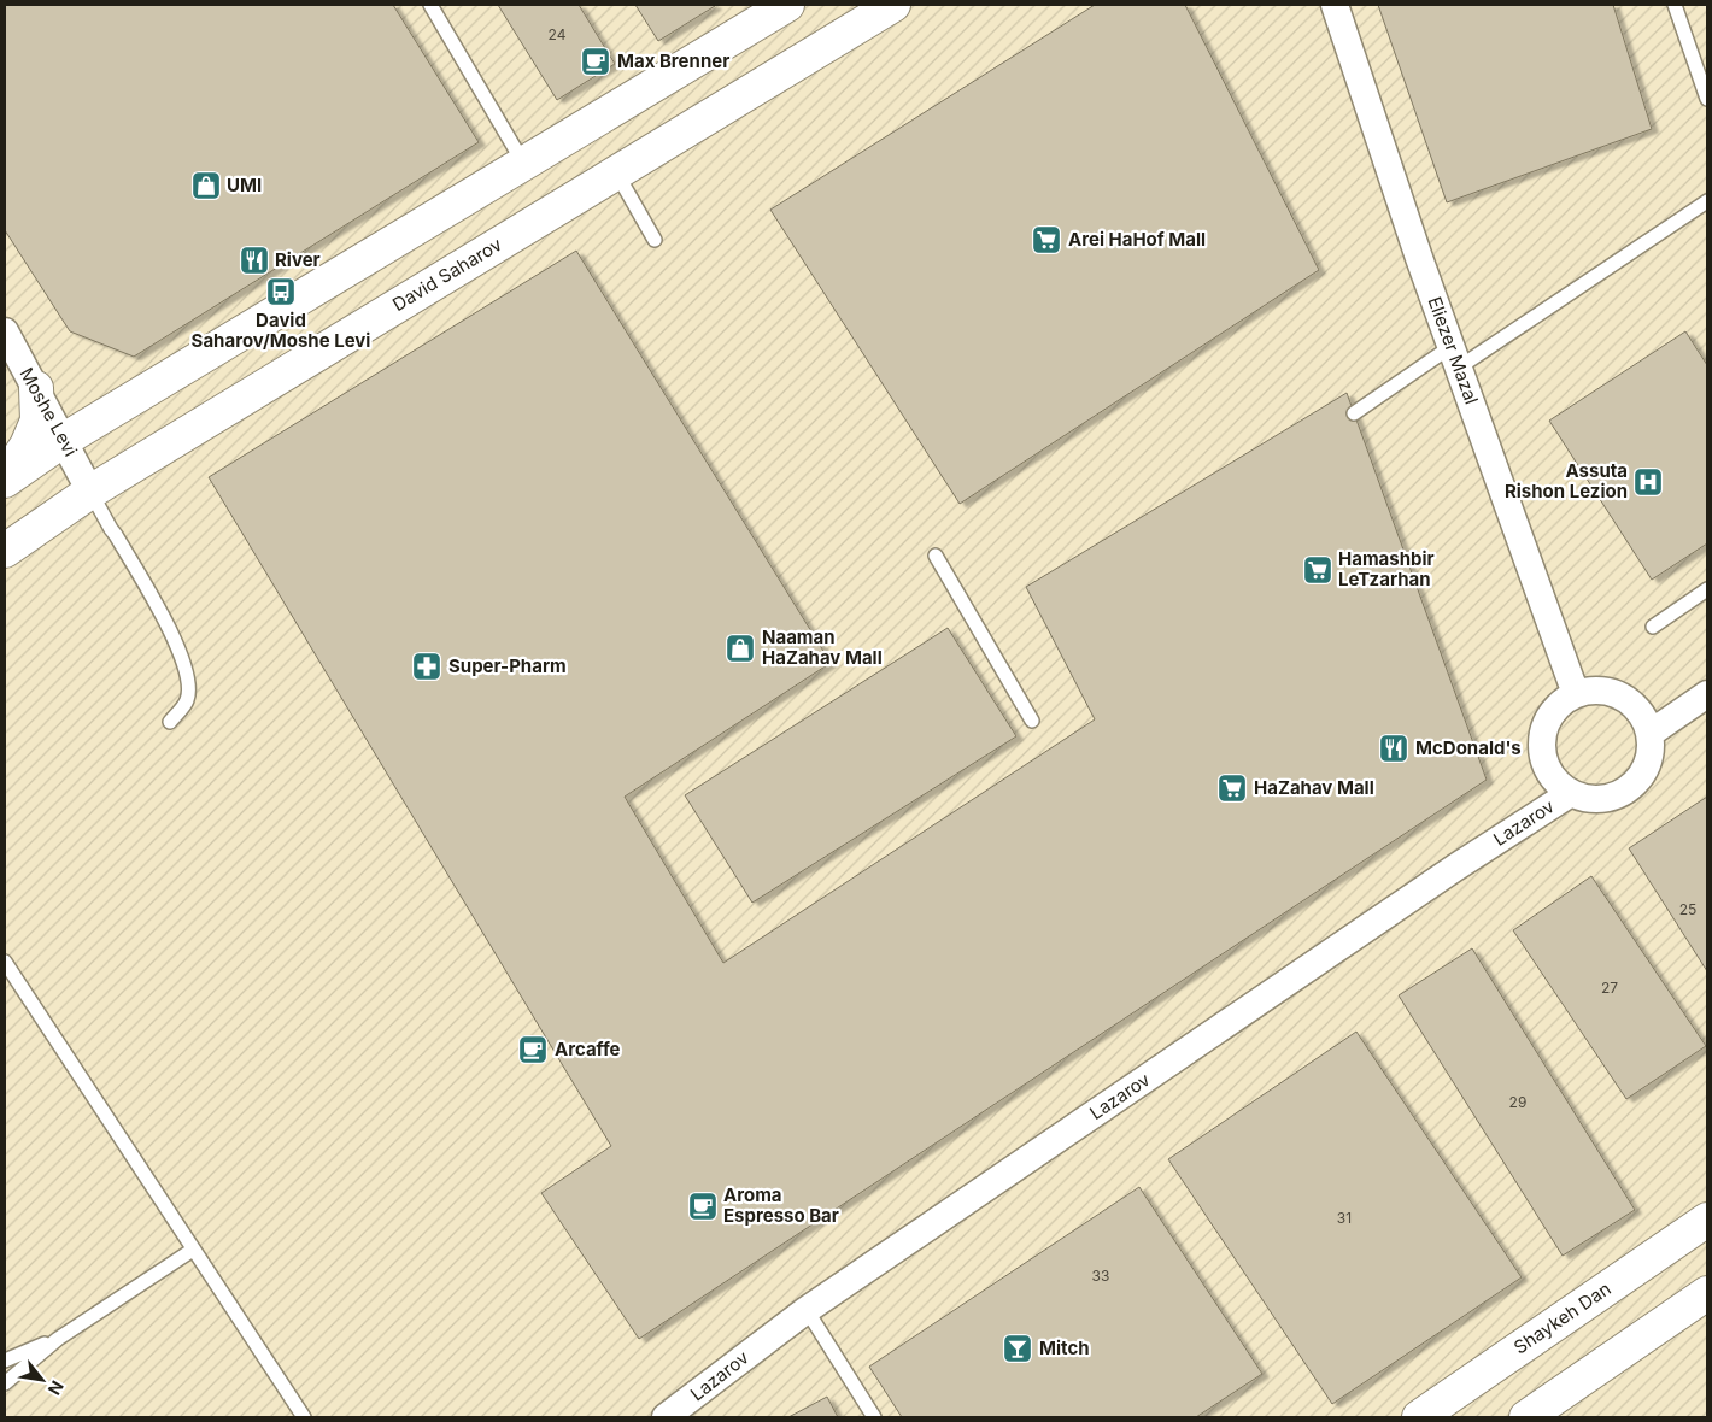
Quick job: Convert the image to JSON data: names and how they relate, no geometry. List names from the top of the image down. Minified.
{"streets":{"street":["David Saharov","Eliezer Mazal","Moshe Levi","Lazarov","Shaykeh Dan"]},"crossings":[["David Saharov","Moshe Levi"],["Eliezer Mazal","Lazarov"]],"places":{"cafe":["Max Brenner","Arcaffe","Aroma Espresso Bar"],"shop":["UMI","Naaman HaZahav Mall"],"supermarket":["Arei HaHof Mall","Hamashbir LeTzarhan","HaZahav Mall"],"restaurant":["River","McDonald's"],"bus stop":["David Saharov/Moshe Levi"],"hospital":["Assuta Rishon Lezion"],"pharmacy":["Super-Pharm"],"bar":["Mitch"]},"house_numbers":["24","25","27","29","31","33"],"north":"bottom right"}
